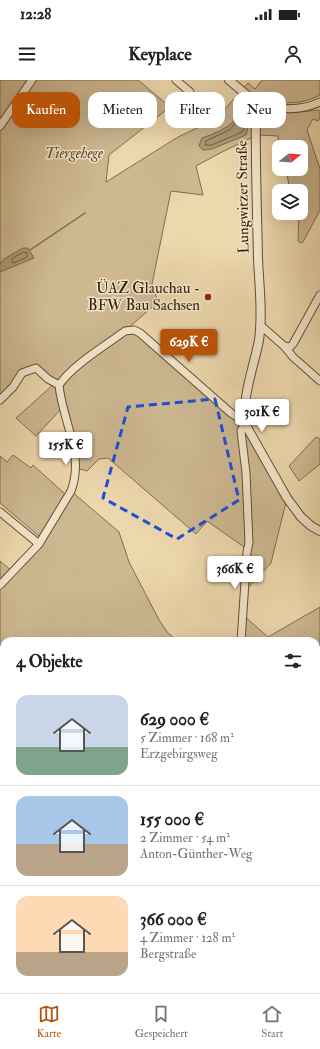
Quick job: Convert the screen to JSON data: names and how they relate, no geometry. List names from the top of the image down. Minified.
{"streets":{"street":["Lungwitzer Straße"]},"parks":["Tiergehege"],"places":["ÜAZ Glauchau - BFW Bau Sachsen"],"north":"right","page":{"status":"12:28","header":"Keyplace","chip":["Kaufen","Mieten","Filter","Neu"],"price":["629K €","301K €","155K €","366K €"],"heading":"4 Objekte","list":[{"name":"629 000 €","note":"5 Zimmer · 168 m² · Erzgebirgsweg"},{"name":"155 000 €","note":"2 Zimmer · 54 m² · Anton-Günther-Weg"},{"name":"366 000 €","note":"4 Zimmer · 128 m² · Bergstraße"}],"tabs":["Karte","Gespeichert","Start"]}}
